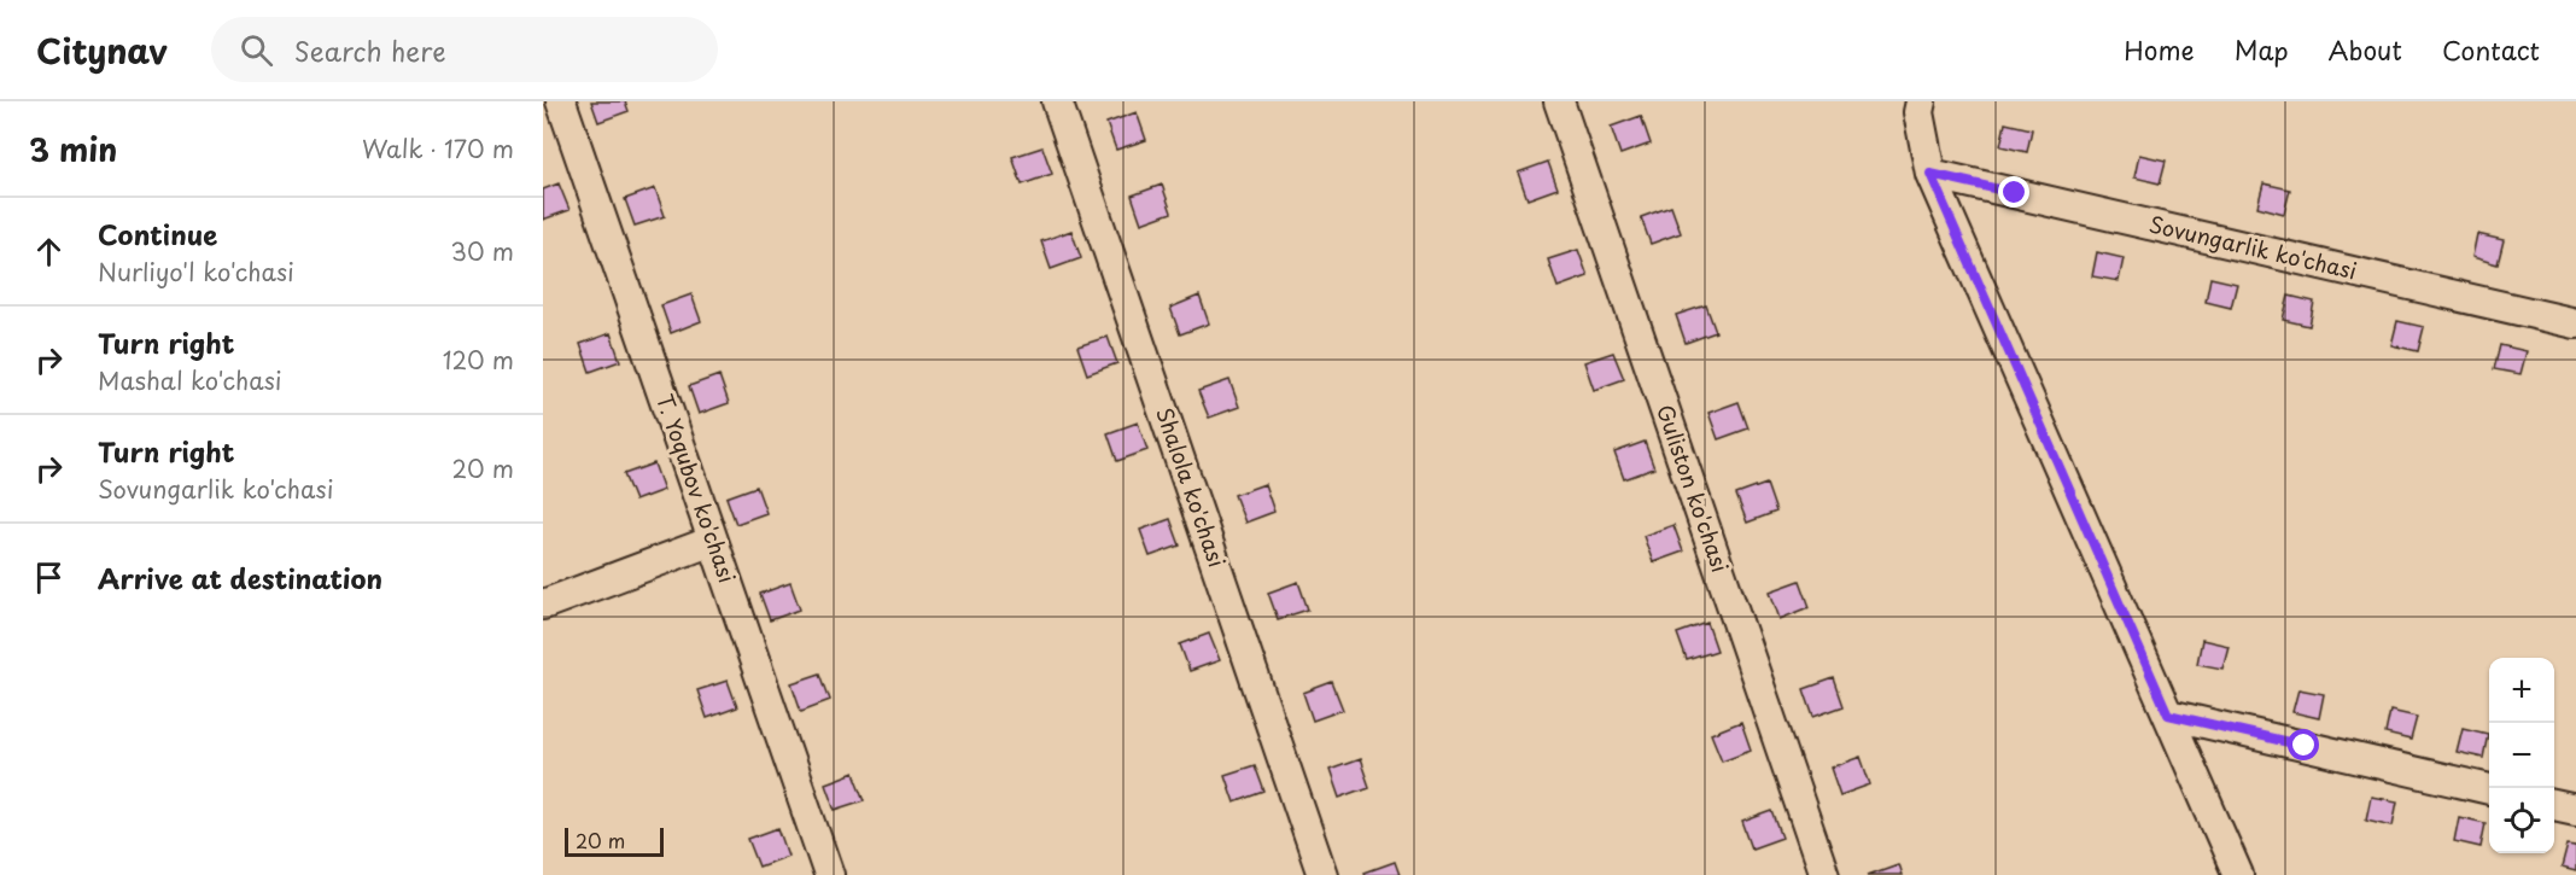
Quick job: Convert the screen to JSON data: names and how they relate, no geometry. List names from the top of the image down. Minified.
{"streets":{"street":["Sovungarlik ko'chasi","Shalola ko'chasi","T. Yoqubov ko'chasi","Guliston ko'chasi"]},"scale_bar":"20 m","page":{"header":"Citynav","search":"Search here","nav":["Home","Map","About","Contact"],"heading":["3 min","Walk · 170 m"],"list":[["Continue","Nurliyo'l ko'chasi","30 m"],["Turn right","Mashal ko'chasi","120 m"],["Turn right","Sovungarlik ko'chasi","20 m"],"Arrive at destination"],"map_buttons":["+","−"],"scale":"20 m"}}
